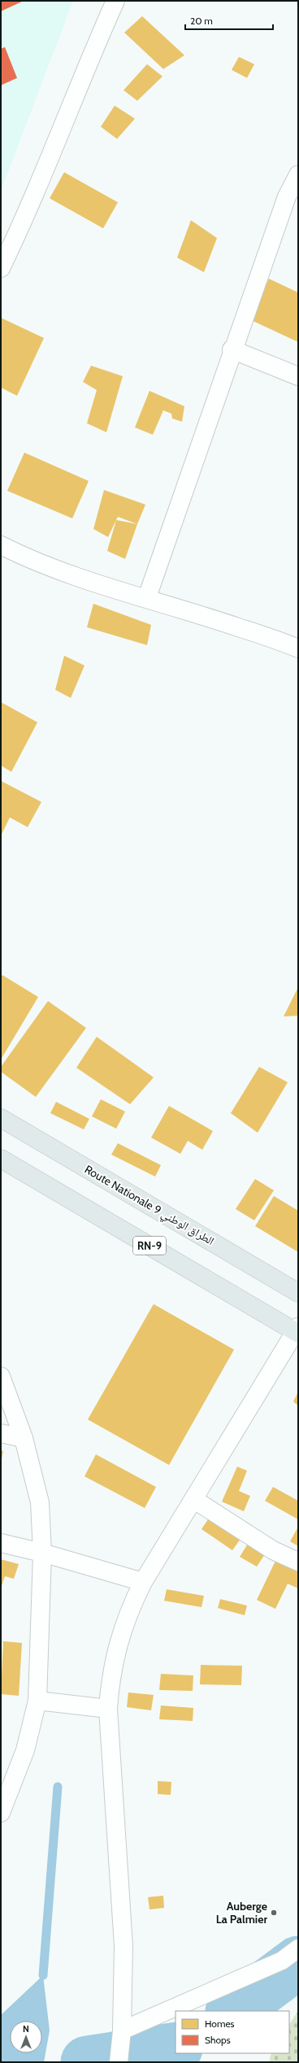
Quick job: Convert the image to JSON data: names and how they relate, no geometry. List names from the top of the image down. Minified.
{"streets":{"main road":["Route Nationale الطراق الوطني 9","RN-9"]},"places":["Auberge La Palmier"],"legend":["Homes","Shops"],"scale_bar":"20 m","north":"top"}
